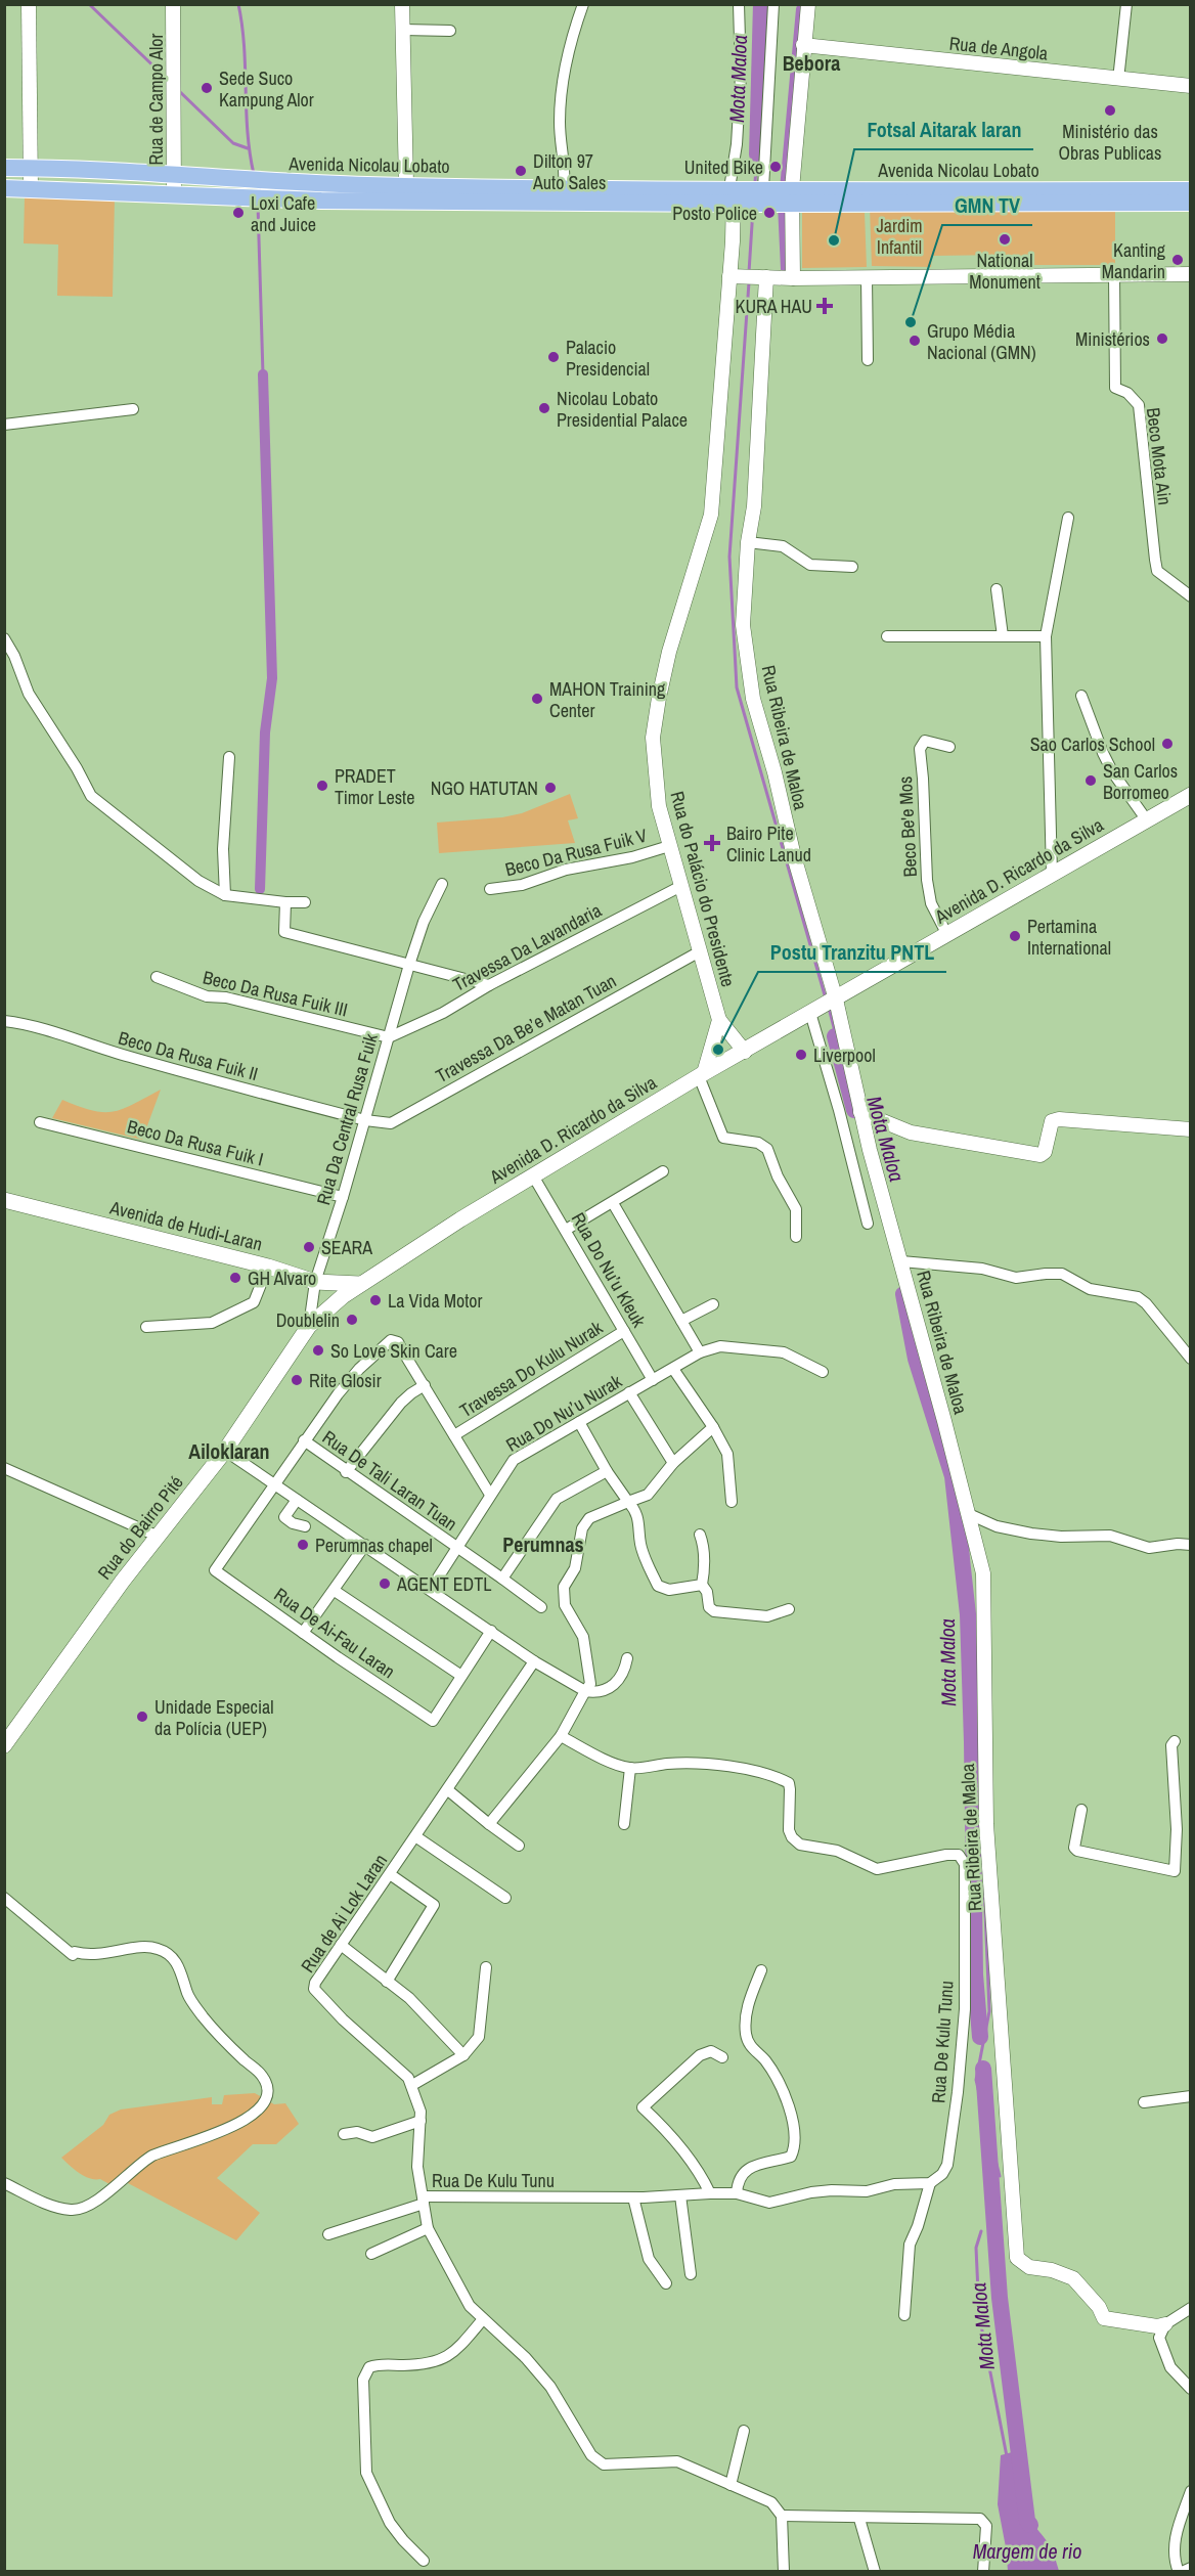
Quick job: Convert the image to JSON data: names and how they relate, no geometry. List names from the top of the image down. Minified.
{"streets":{"main road":["Avenida Nicolau Lobato","Avenida D. Ricardo da Silva","Avenida de Hudi-Laran","Rua do Bairro Pité"],"street":["Rua de Angola","Rua de Campo Alor","Beco Mota Ain","Rua Ribeira de Maloa","Beco Be'e Mos","Beco Da Rusa Fuik V","Rua do Palácio do Presidente","Travessa Da Lavandaria","Beco Da Rusa Fuik III","Travessa Da Be’e Matan Tuan","Beco Da Rusa Fuik II","Rua Da Central Rusa Fuik","Beco Da Rusa Fuik I","Rua Do Nu’u Kleuk","Travessa Do Kulu Nurak","Rua Do Nu’u Nurak","Rua De Tali Laran Tuan","Rua De Ai-Fau Laran","Rua de Ai Lok Laran","Rua De Kulu Tunu"]},"crossings":[["Rua de Campo Alor","Avenida Nicolau Lobato"],["Avenida Nicolau Lobato","Rua do Palácio do Presidente"],["Rua Ribeira de Maloa","Avenida D. Ricardo da Silva"],["Beco Be'e Mos","Avenida D. Ricardo da Silva"],["Beco Da Rusa Fuik V","Rua do Palácio do Presidente"],["Avenida D. Ricardo da Silva","Avenida de Hudi-Laran"],["Avenida D. Ricardo da Silva","Rua Do Nu’u Kleuk"],["Avenida D. Ricardo da Silva","Rua do Bairro Pité"],["Rua do Palácio do Presidente","Travessa Da Lavandaria"],["Rua do Palácio do Presidente","Travessa Da Be’e Matan Tuan"],["Travessa Da Lavandaria","Beco Da Rusa Fuik III"],["Travessa Da Lavandaria","Rua Da Central Rusa Fuik"],["Beco Da Rusa Fuik III","Rua Da Central Rusa Fuik"],["Travessa Da Be’e Matan Tuan","Beco Da Rusa Fuik II"],["Travessa Da Be’e Matan Tuan","Rua Da Central Rusa Fuik"],["Beco Da Rusa Fuik II","Rua Da Central Rusa Fuik"],["Rua Da Central Rusa Fuik","Beco Da Rusa Fuik I"],["Rua Da Central Rusa Fuik","Avenida de Hudi-Laran"],["Rua Da Central Rusa Fuik","Rua do Bairro Pité"],["Avenida de Hudi-Laran","Rua do Bairro Pité"],["Rua Do Nu’u Kleuk","Travessa Do Kulu Nurak"],["Rua Do Nu’u Kleuk","Rua Do Nu’u Nurak"],["Rua Do Nu’u Nurak","Rua De Tali Laran Tuan"],["Rua de Ai Lok Laran","Rua De Kulu Tunu"]],"districts":["Bebora","Ailoklaran","Perumnas"],"water":["Mota Maloa","Margem de rio"],"parks":["Jardim Infantil"],"places":{"other":["Sede Suco Kampung Alor","Ministério das Obras Publicas","United Bike","Dilton 97 Auto Sales","Loxi Cafe and Juice","Posto Police","National Monument","Fotsal Aitarak laran","Kanting Mandarin","GMN TV","Ministérios","Grupo Média Nacional (GMN)","Palacio Presidencial","Nicolau Lobato Presidential Palace","MAHON Training Center","Sao Carlos School","San Carlos Borromeo","PRADET Timor Leste","NGO HATUTAN","Pertamina International","Postu Tranzitu PNTL","Liverpool","SEARA","GH Alvaro","La Vida Motor","Doublelin","So Love Skin Care","Rite Glosir","Perumnas chapel","AGENT EDTL","Unidade Especial da Polícia (UEP)"],"health":["KURA HAU","Bairo Pite Clinic Lanud"]}}
